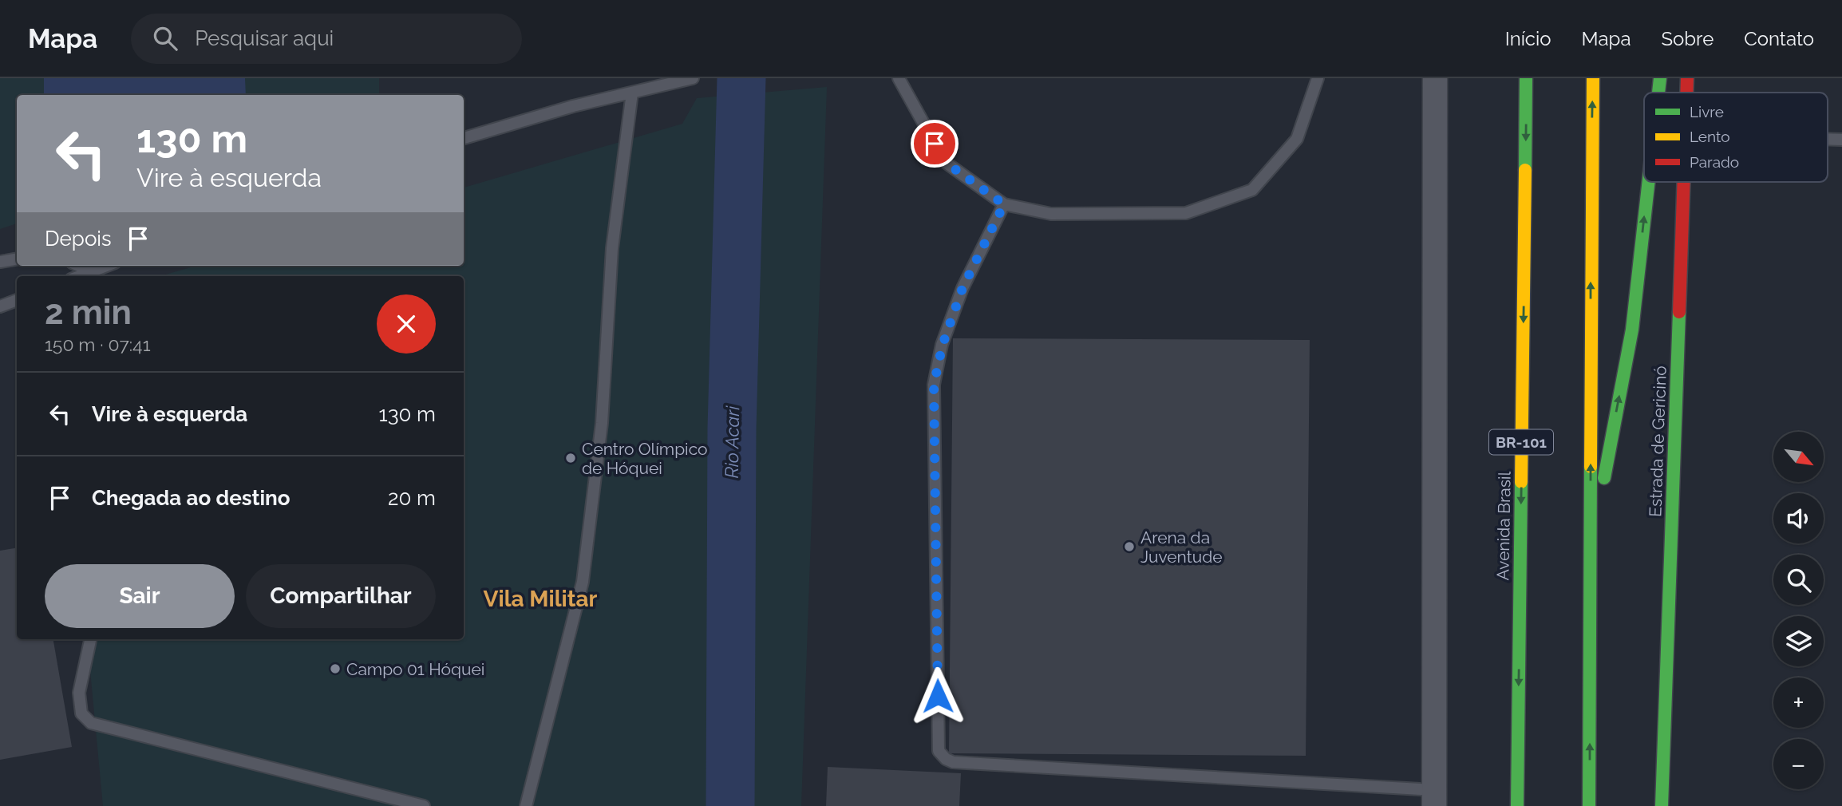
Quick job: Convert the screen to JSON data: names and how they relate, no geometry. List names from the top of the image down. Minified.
{"streets":{"main road":["Estrada de Gericinó","BR-101","Avenida Brasil"]},"districts":["Vila Militar"],"water":["Rio Acari"],"places":["Centro Olímpico de Hóquei","Arena da Juventude","Campo 01 Hóquei"],"legend":["Livre","Lento","Parado"],"north":"bottom right","page":{"header":"Mapa","search":"Pesquisar aqui","nav":["Início","Mapa","Sobre","Contato"],"turn":["130 m","Vire à esquerda"],"then":"Depois","heading":["2 min","150 m · 07:41"],"list":[{"name":"Vire à esquerda","value":"130 m"},{"name":"Chegada ao destino","value":"20 m"}],"map_buttons":["+","−"],"buttons":["Sair","Compartilhar"]}}
